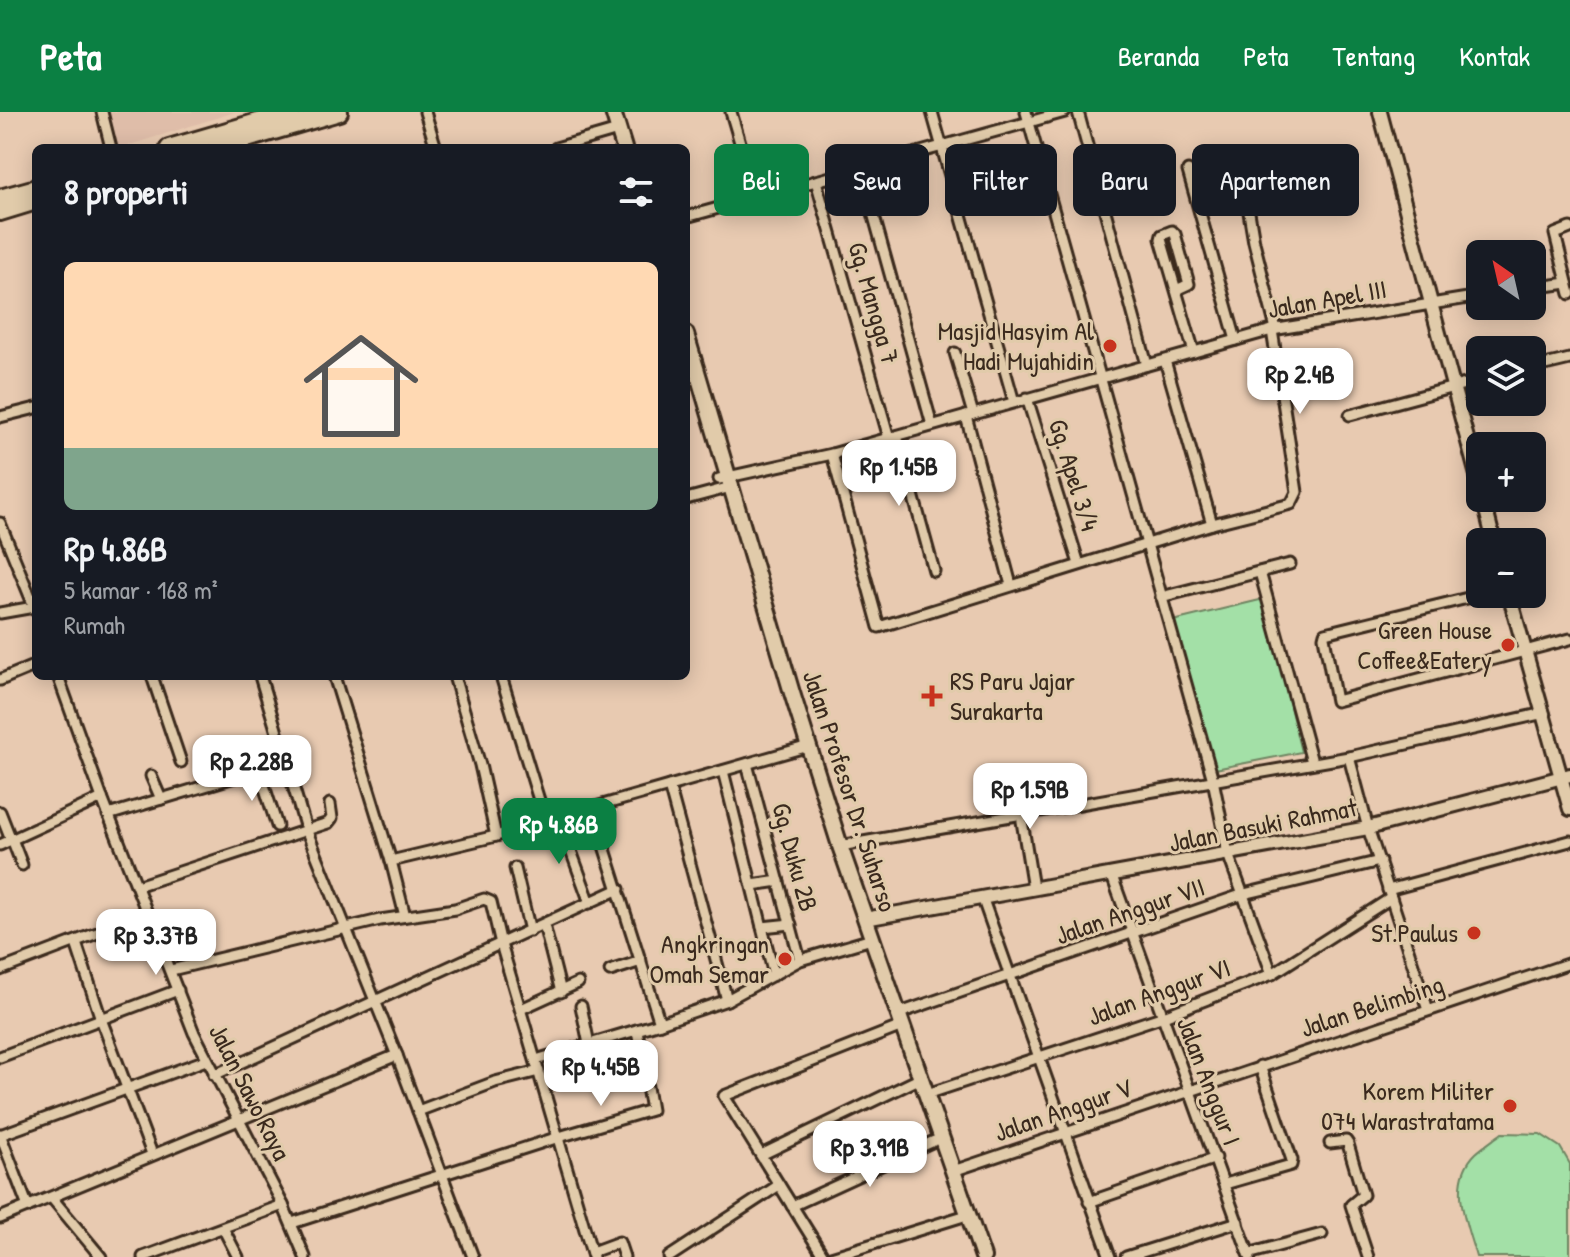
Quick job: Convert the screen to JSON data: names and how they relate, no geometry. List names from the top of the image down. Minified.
{"streets":{"main road":["Jalan Profesor Dr. Suharso"],"street":["Jalan Apel III","Gg. Mangga 7","Gg. Apel 3/4","Jalan Basuki Rahmat","Gg. Duku 2B","Jalan Anggur VII","Jalan Anggur VI","Jalan Belimbing","Jalan Anggur I","Jalan Sawo Raya","Jalan Anggur V"]},"crossings":[["Jalan Apel III","Gg. Mangga 7"],["Jalan Apel III","Gg. Apel 3/4"],["Jalan Apel III","Jalan Profesor Dr. Suharso"],["Jalan Profesor Dr. Suharso","Jalan Basuki Rahmat"],["Jalan Profesor Dr. Suharso","Jalan Anggur VII"],["Jalan Profesor Dr. Suharso","Jalan Anggur VI"],["Jalan Profesor Dr. Suharso","Jalan Anggur V"],["Jalan Basuki Rahmat","Jalan Anggur I"],["Jalan Anggur VII","Jalan Anggur I"],["Jalan Anggur VI","Jalan Anggur I"],["Jalan Belimbing","Jalan Anggur I"],["Jalan Belimbing","Jalan Anggur V"],["Jalan Anggur I","Jalan Anggur V"]],"places":{"other":["Masjid Hasyim Al Hadi Mujahidin","Green House Coffee&Eatery","St.Paulus","Angkringan Omah Semar","Korem Militer 074 Warastratama"],"health":["RS Paru Jajar Surakarta"]},"north":"top left","page":{"header":"Peta","nav":["Beranda","Peta","Tentang","Kontak"],"chip":["Beli","Sewa","Filter","Baru","Apartemen"],"heading":"8 properti","map_buttons":["+","−"],"list":[{"name":"Rp 4.86B","note":"5 kamar · 168 m² · Rumah"}],"price":["Rp 2.4B","Rp 1.45B","Rp 2.28B","Rp 1.59B","Rp 4.86B","Rp 3.37B","Rp 4.45B","Rp 3.91B"]}}
